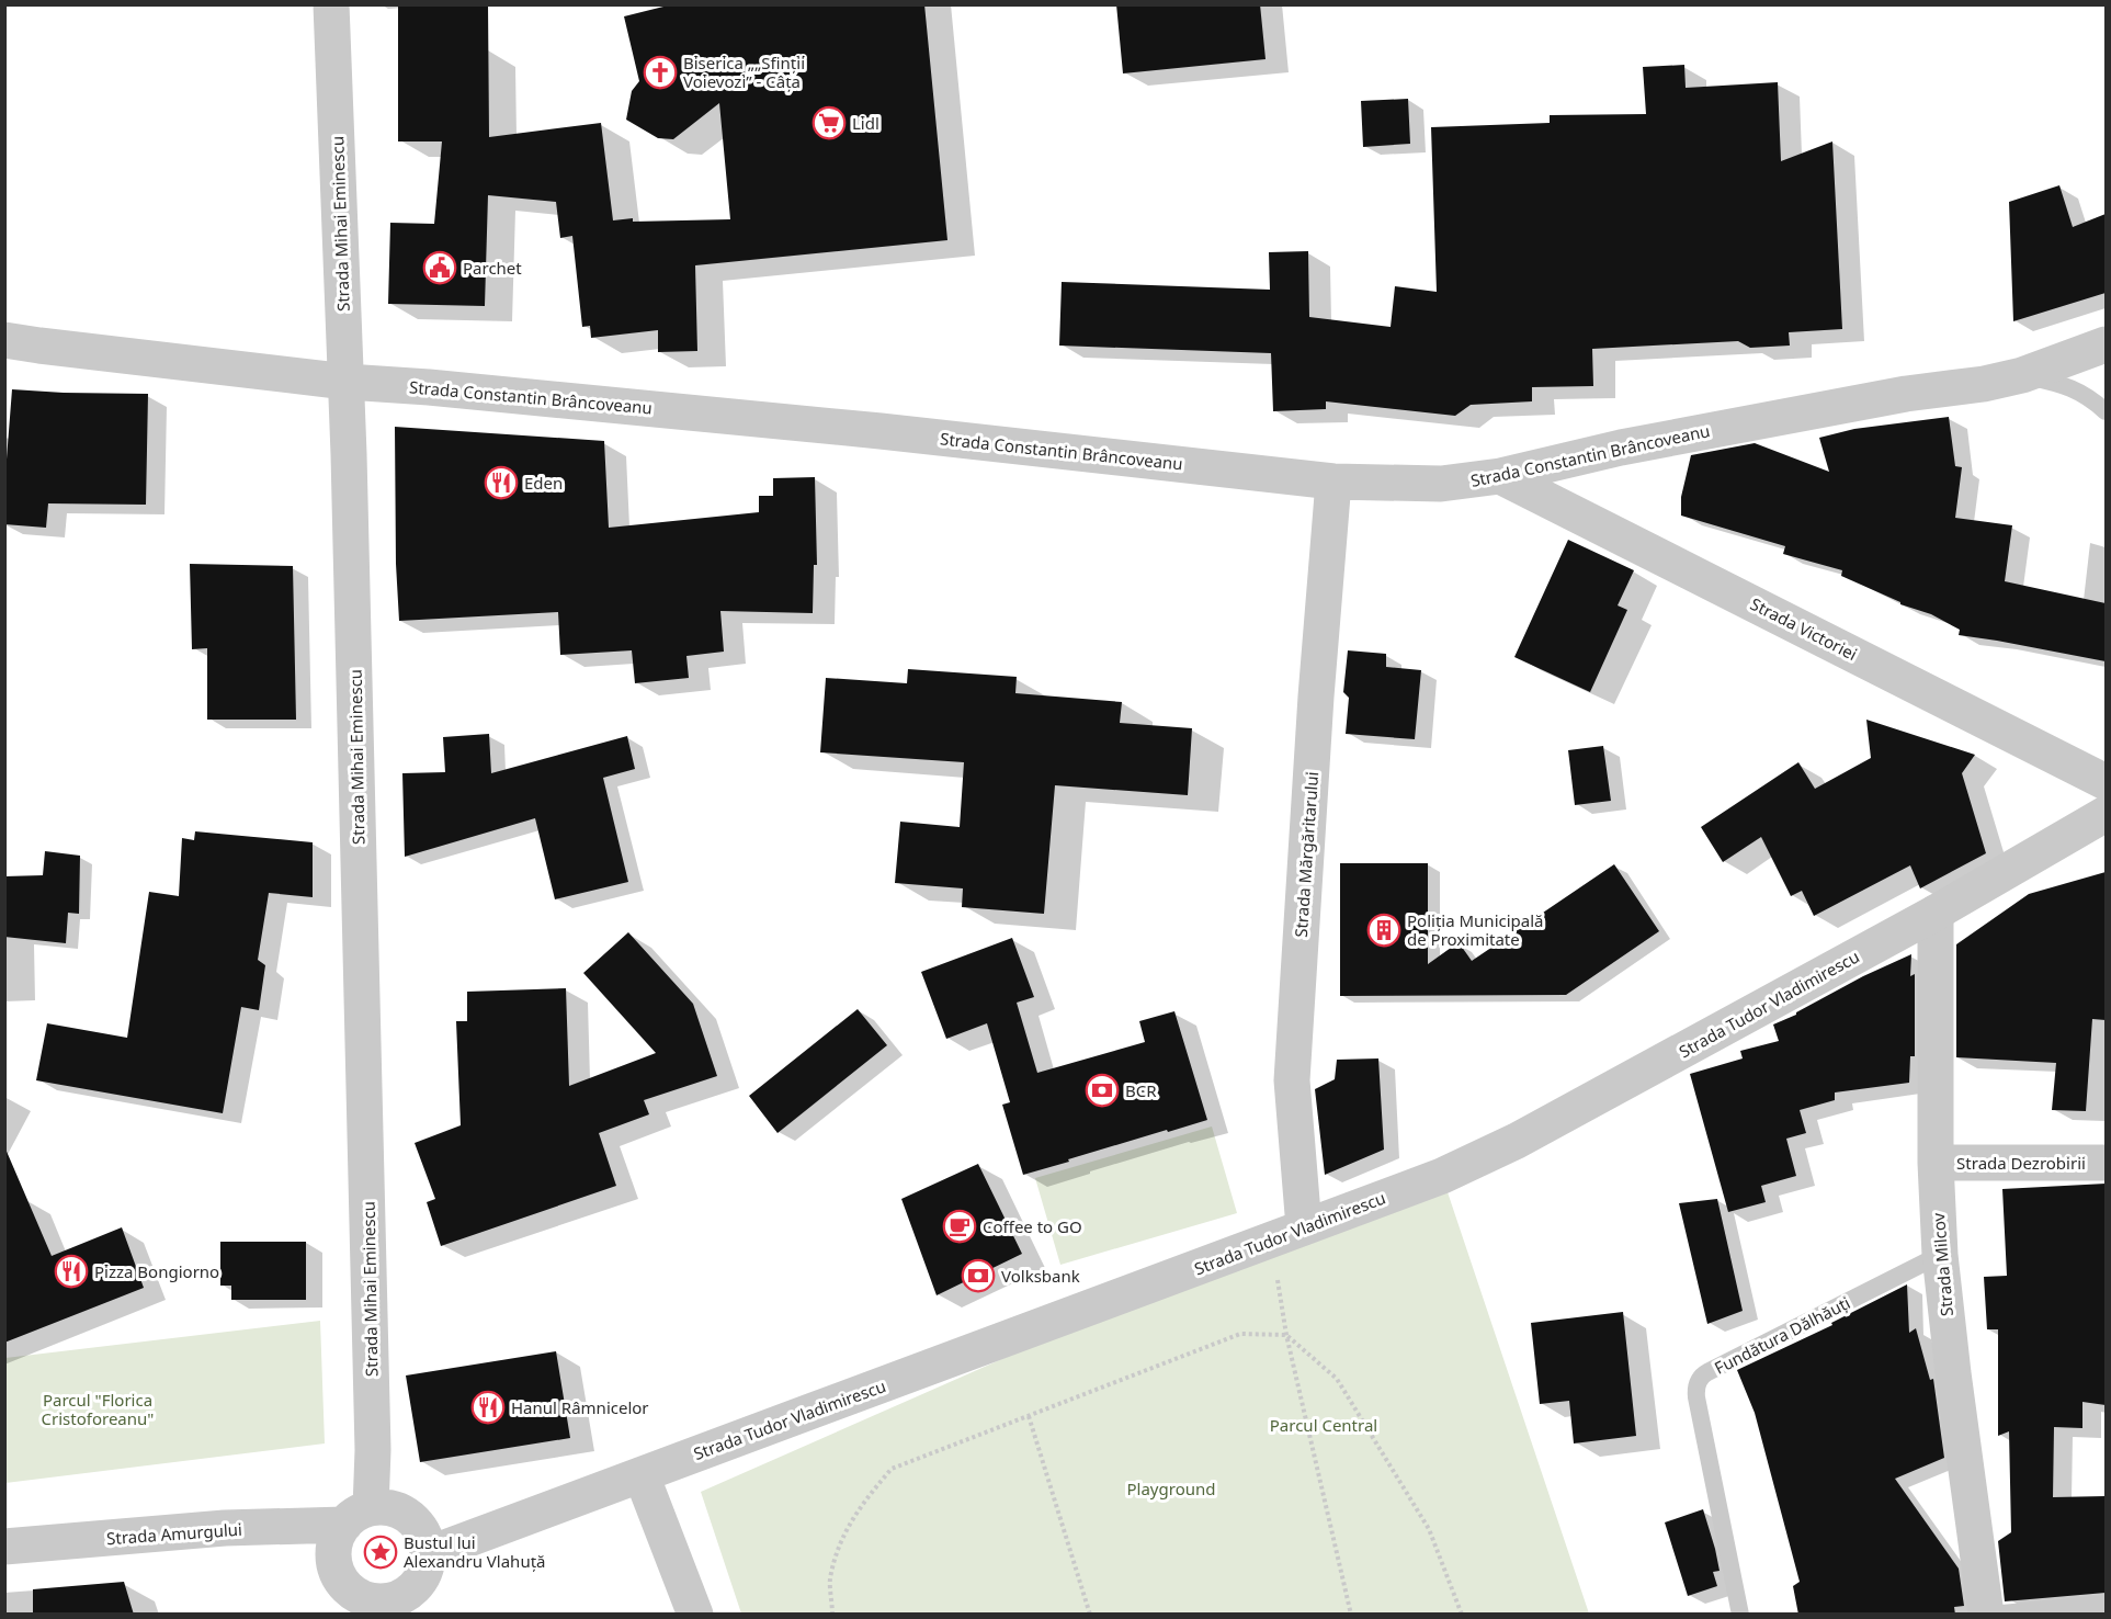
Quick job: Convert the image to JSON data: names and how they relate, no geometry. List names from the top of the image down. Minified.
{"streets":{"street":["Strada Mihai Eminescu","Strada Constantin Brâncoveanu","Strada Victoriei","Strada Mărgăritarului","Strada Tudor Vladimirescu","Strada Dezrobirii","Strada Milcov","Strada Amurgului"],"lane":["Fundătura Dălhăuți"]},"crossings":[["Strada Mihai Eminescu","Strada Constantin Brâncoveanu"],["Strada Mihai Eminescu","Strada Tudor Vladimirescu"],["Strada Mihai Eminescu","Strada Amurgului"],["Strada Constantin Brâncoveanu","Strada Victoriei"],["Strada Constantin Brâncoveanu","Strada Mărgăritarului"],["Strada Mărgăritarului","Strada Tudor Vladimirescu"],["Strada Tudor Vladimirescu","Strada Milcov"],["Strada Tudor Vladimirescu","Strada Amurgului"],["Strada Dezrobirii","Strada Milcov"],["Strada Milcov","Fundătura Dălhăuți"]],"parks":["Parcul \"Florica Cristoforeanu\"","Parcul Central","Playground"],"places":{"church":["Biserica „„Sfinții Voievozi” - Câța"],"supermarket":["Lidl"],"public building":["Parchet"],"restaurant":["Eden","Pizza Bongiorno","Hanul Râmnicelor"],"building":["Poliția Municipală de Proximitate"],"bank":["BCR","Volksbank"],"cafe":["Coffee to GO"],"place":["Bustul lui Alexandru Vlahuță"]}}
